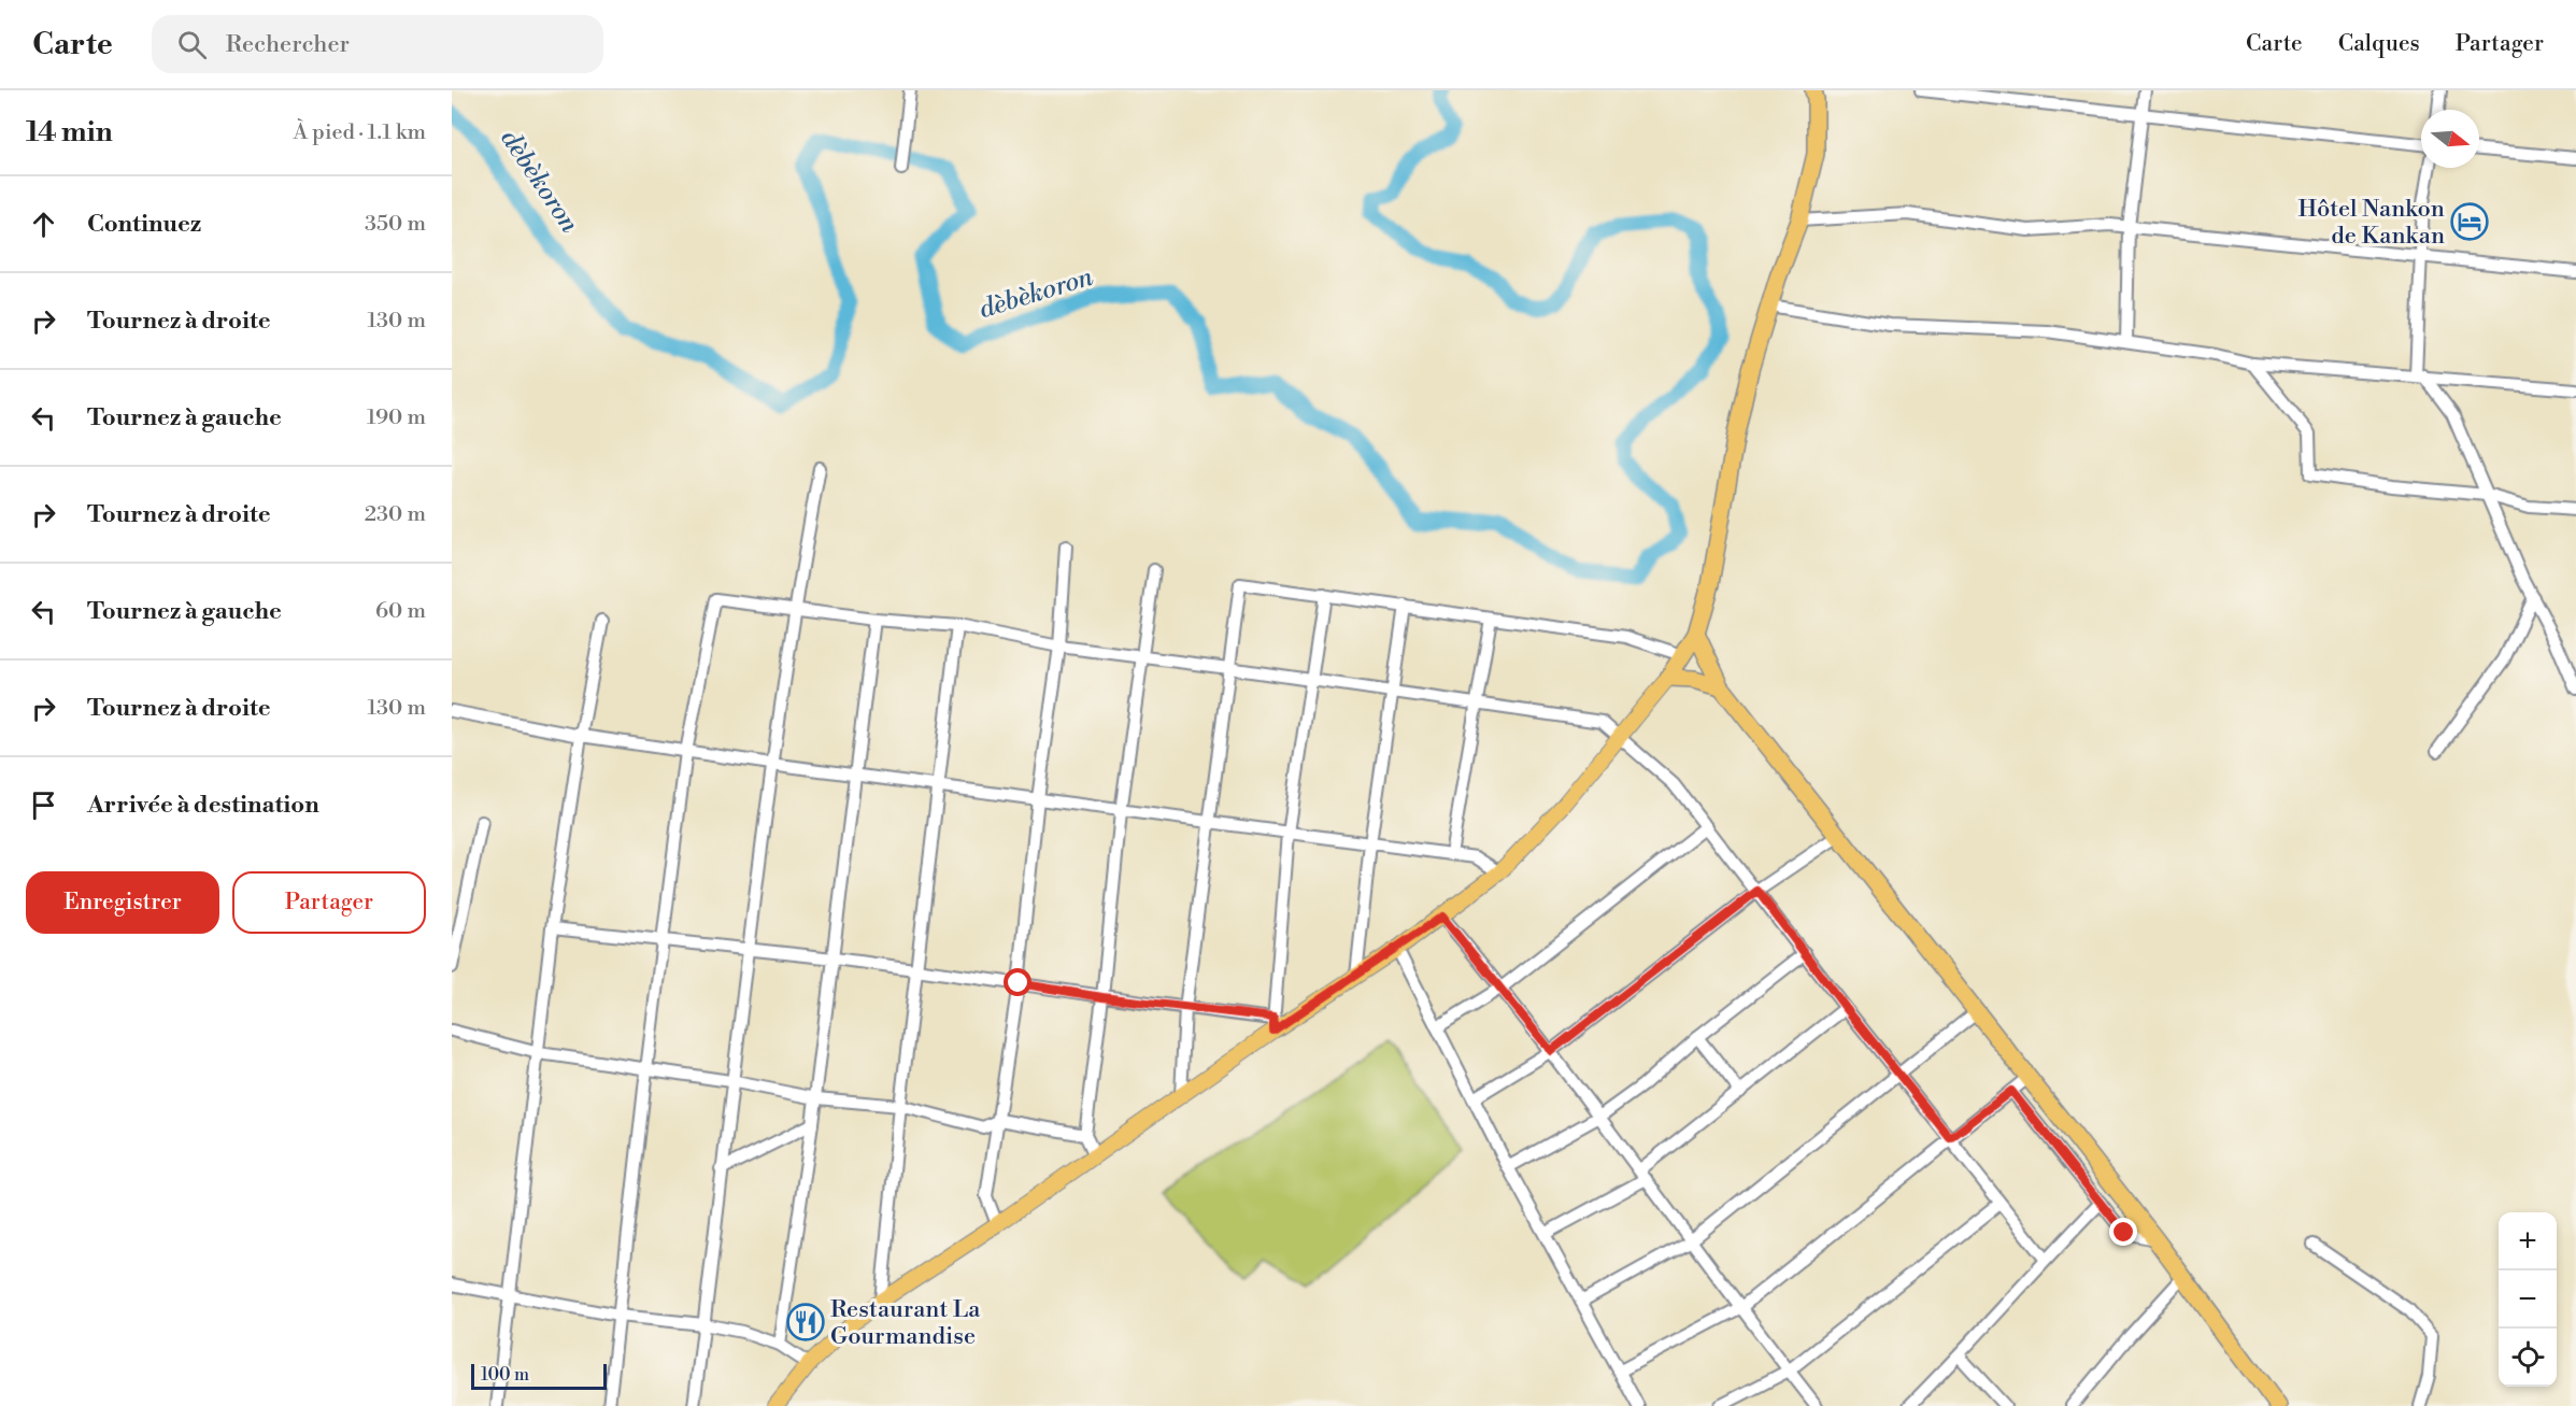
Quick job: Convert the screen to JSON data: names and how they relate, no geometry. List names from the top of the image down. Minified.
{"water":["dèbèkoron"],"places":{"hotel":["Hôtel Nankon de Kankan"],"restaurant":["Restaurant La Gourmandise"]},"scale_bar":"100 m","north":"right","page":{"header":"Carte","search":"Rechercher","nav":["Carte","Calques","Partager"],"heading":["14 min","À pied · 1.1 km"],"list":[["Continuez","350 m"],["Tournez à droite","130 m"],["Tournez à gauche","190 m"],["Tournez à droite","230 m"],["Tournez à gauche","60 m"],["Tournez à droite","130 m"],"Arrivée à destination"],"buttons":["Enregistrer","Partager"],"map_buttons":["+","−"],"scale":"100 m"}}
